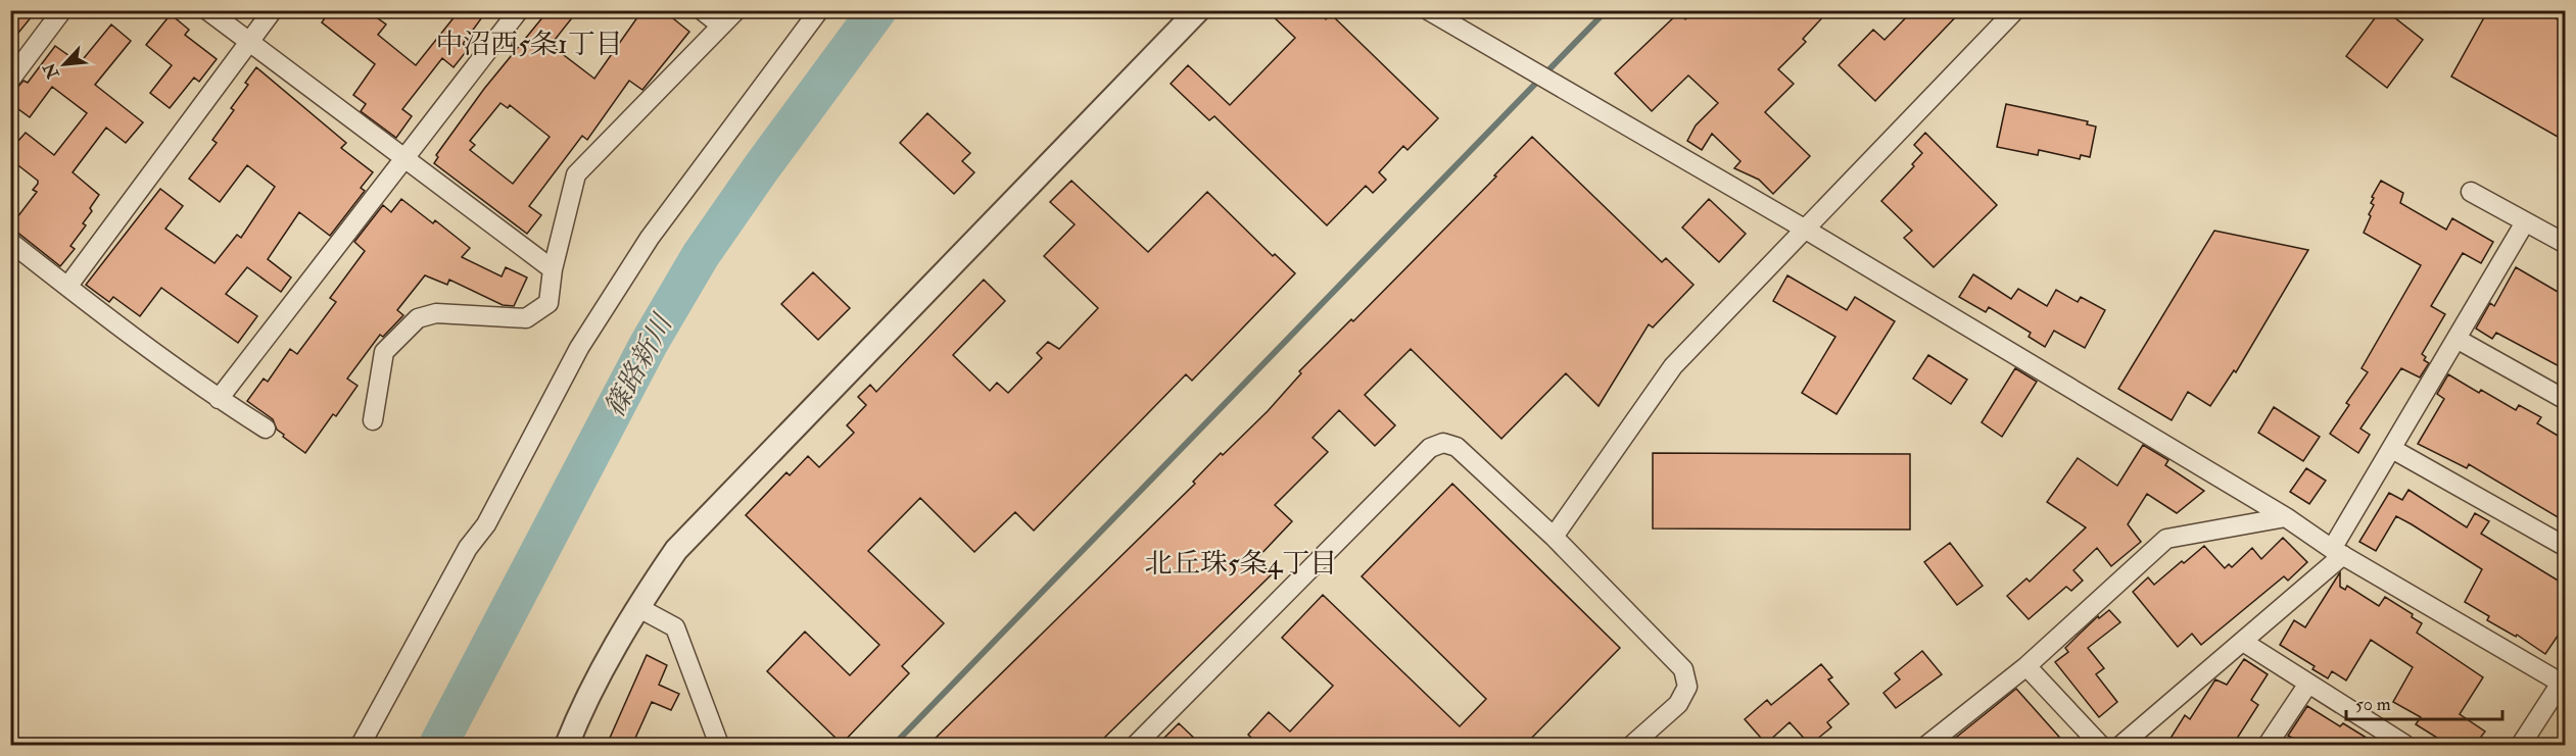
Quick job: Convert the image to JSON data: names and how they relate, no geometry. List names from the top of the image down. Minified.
{"districts":["中沼西5条1丁目","北丘珠5条4丁目"],"water":["篠路新川"],"scale_bar":"50 m","north":"bottom left"}
